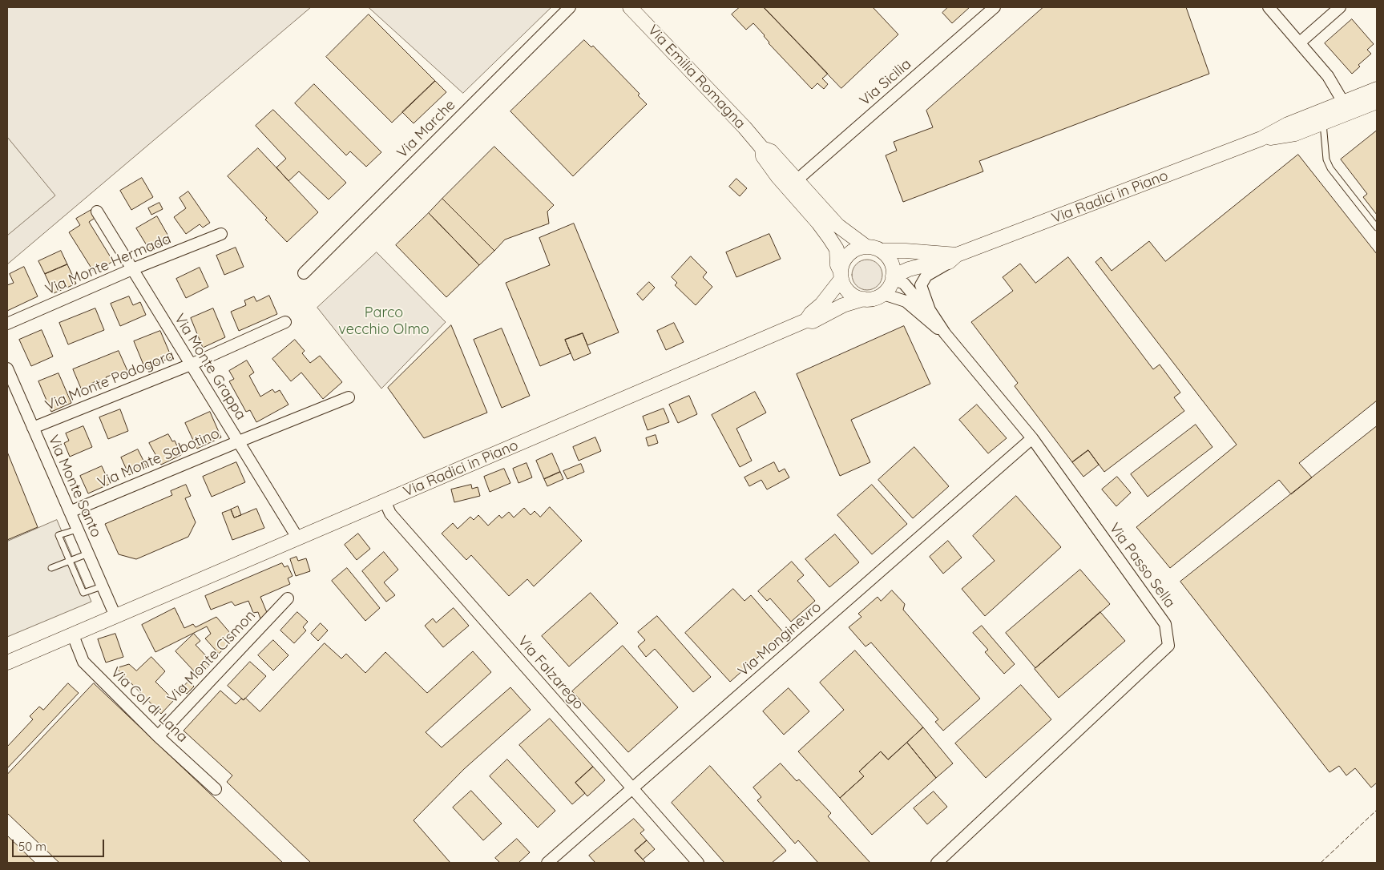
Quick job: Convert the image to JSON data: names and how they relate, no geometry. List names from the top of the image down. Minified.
{"streets":{"street":["Via Emilia Romagna","Via Sicilia","Via Marche","Via Radici in Piano","Via Monte Hermada","Via Monte Grappa","Via Monte Podogora","Via Monte Sabotino","Via Monte Santo","Via Passo Sella","Via Monginevro","Via Monte Cismon","Via Falzarego","Via Col di Lana"]},"crossings":[["Via Emilia Romagna","Via Sicilia"],["Via Emilia Romagna","Via Radici in Piano"],["Via Emilia Romagna","Via Passo Sella"],["Via Radici in Piano","Via Monte Grappa"],["Via Radici in Piano","Via Monte Santo"],["Via Radici in Piano","Via Passo Sella"],["Via Radici in Piano","Via Falzarego"],["Via Monte Hermada","Via Monte Grappa"],["Via Monte Grappa","Via Monte Podogora"],["Via Monte Grappa","Via Monte Sabotino"],["Via Monte Podogora","Via Monte Santo"],["Via Monte Sabotino","Via Monte Santo"],["Via Passo Sella","Via Monginevro"],["Via Monginevro","Via Falzarego"],["Via Monte Cismon","Via Col di Lana"]],"parks":["Parco vecchio Olmo"],"scale_bar":"50 m"}
